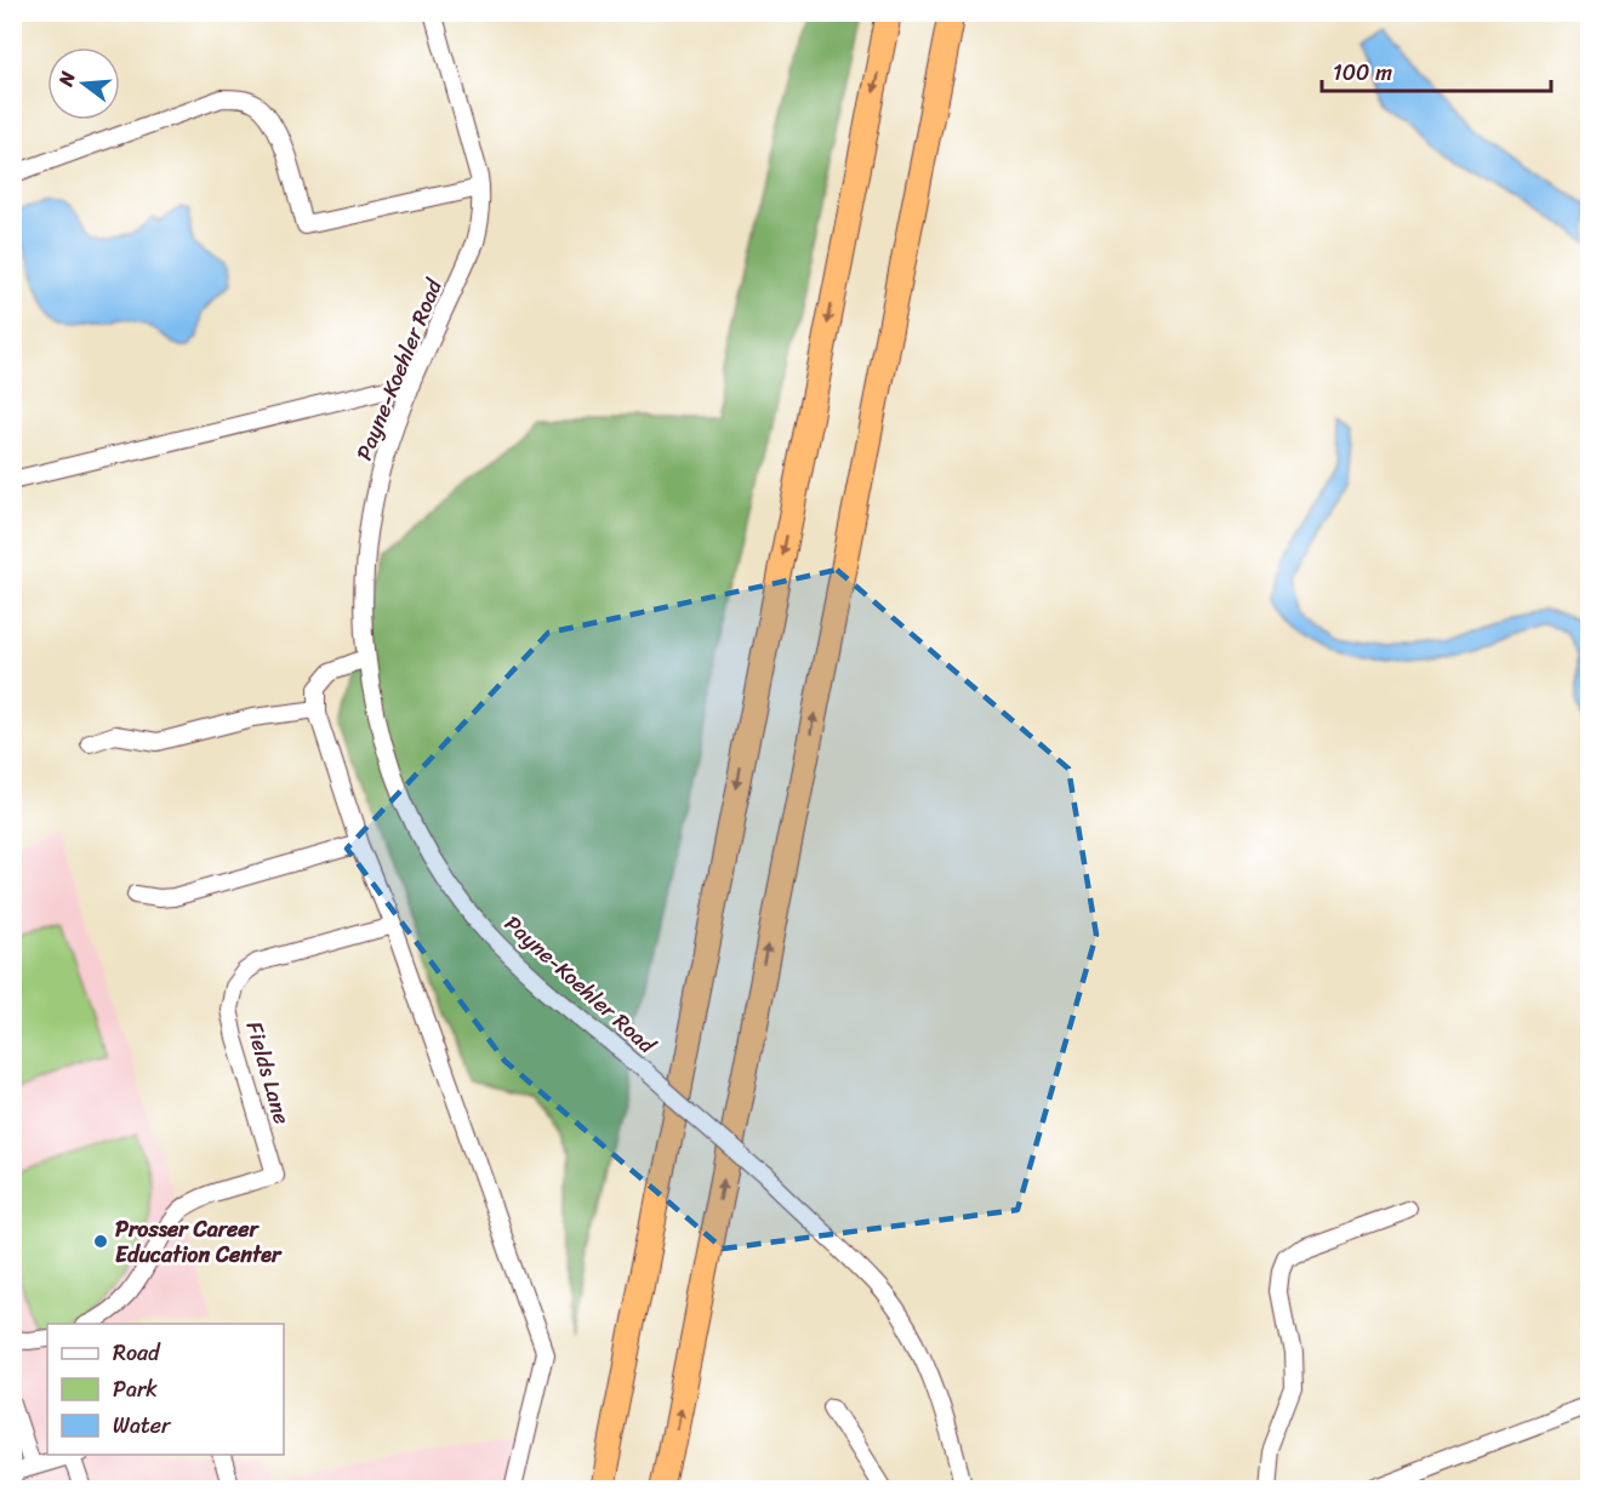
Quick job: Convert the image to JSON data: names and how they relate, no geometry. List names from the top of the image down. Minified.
{"streets":{"street":["Payne-Koehler Road","Fields Lane"]},"places":["Prosser Career Education Center"],"legend":["Road","Park","Water"],"scale_bar":"100 m","north":"left"}
